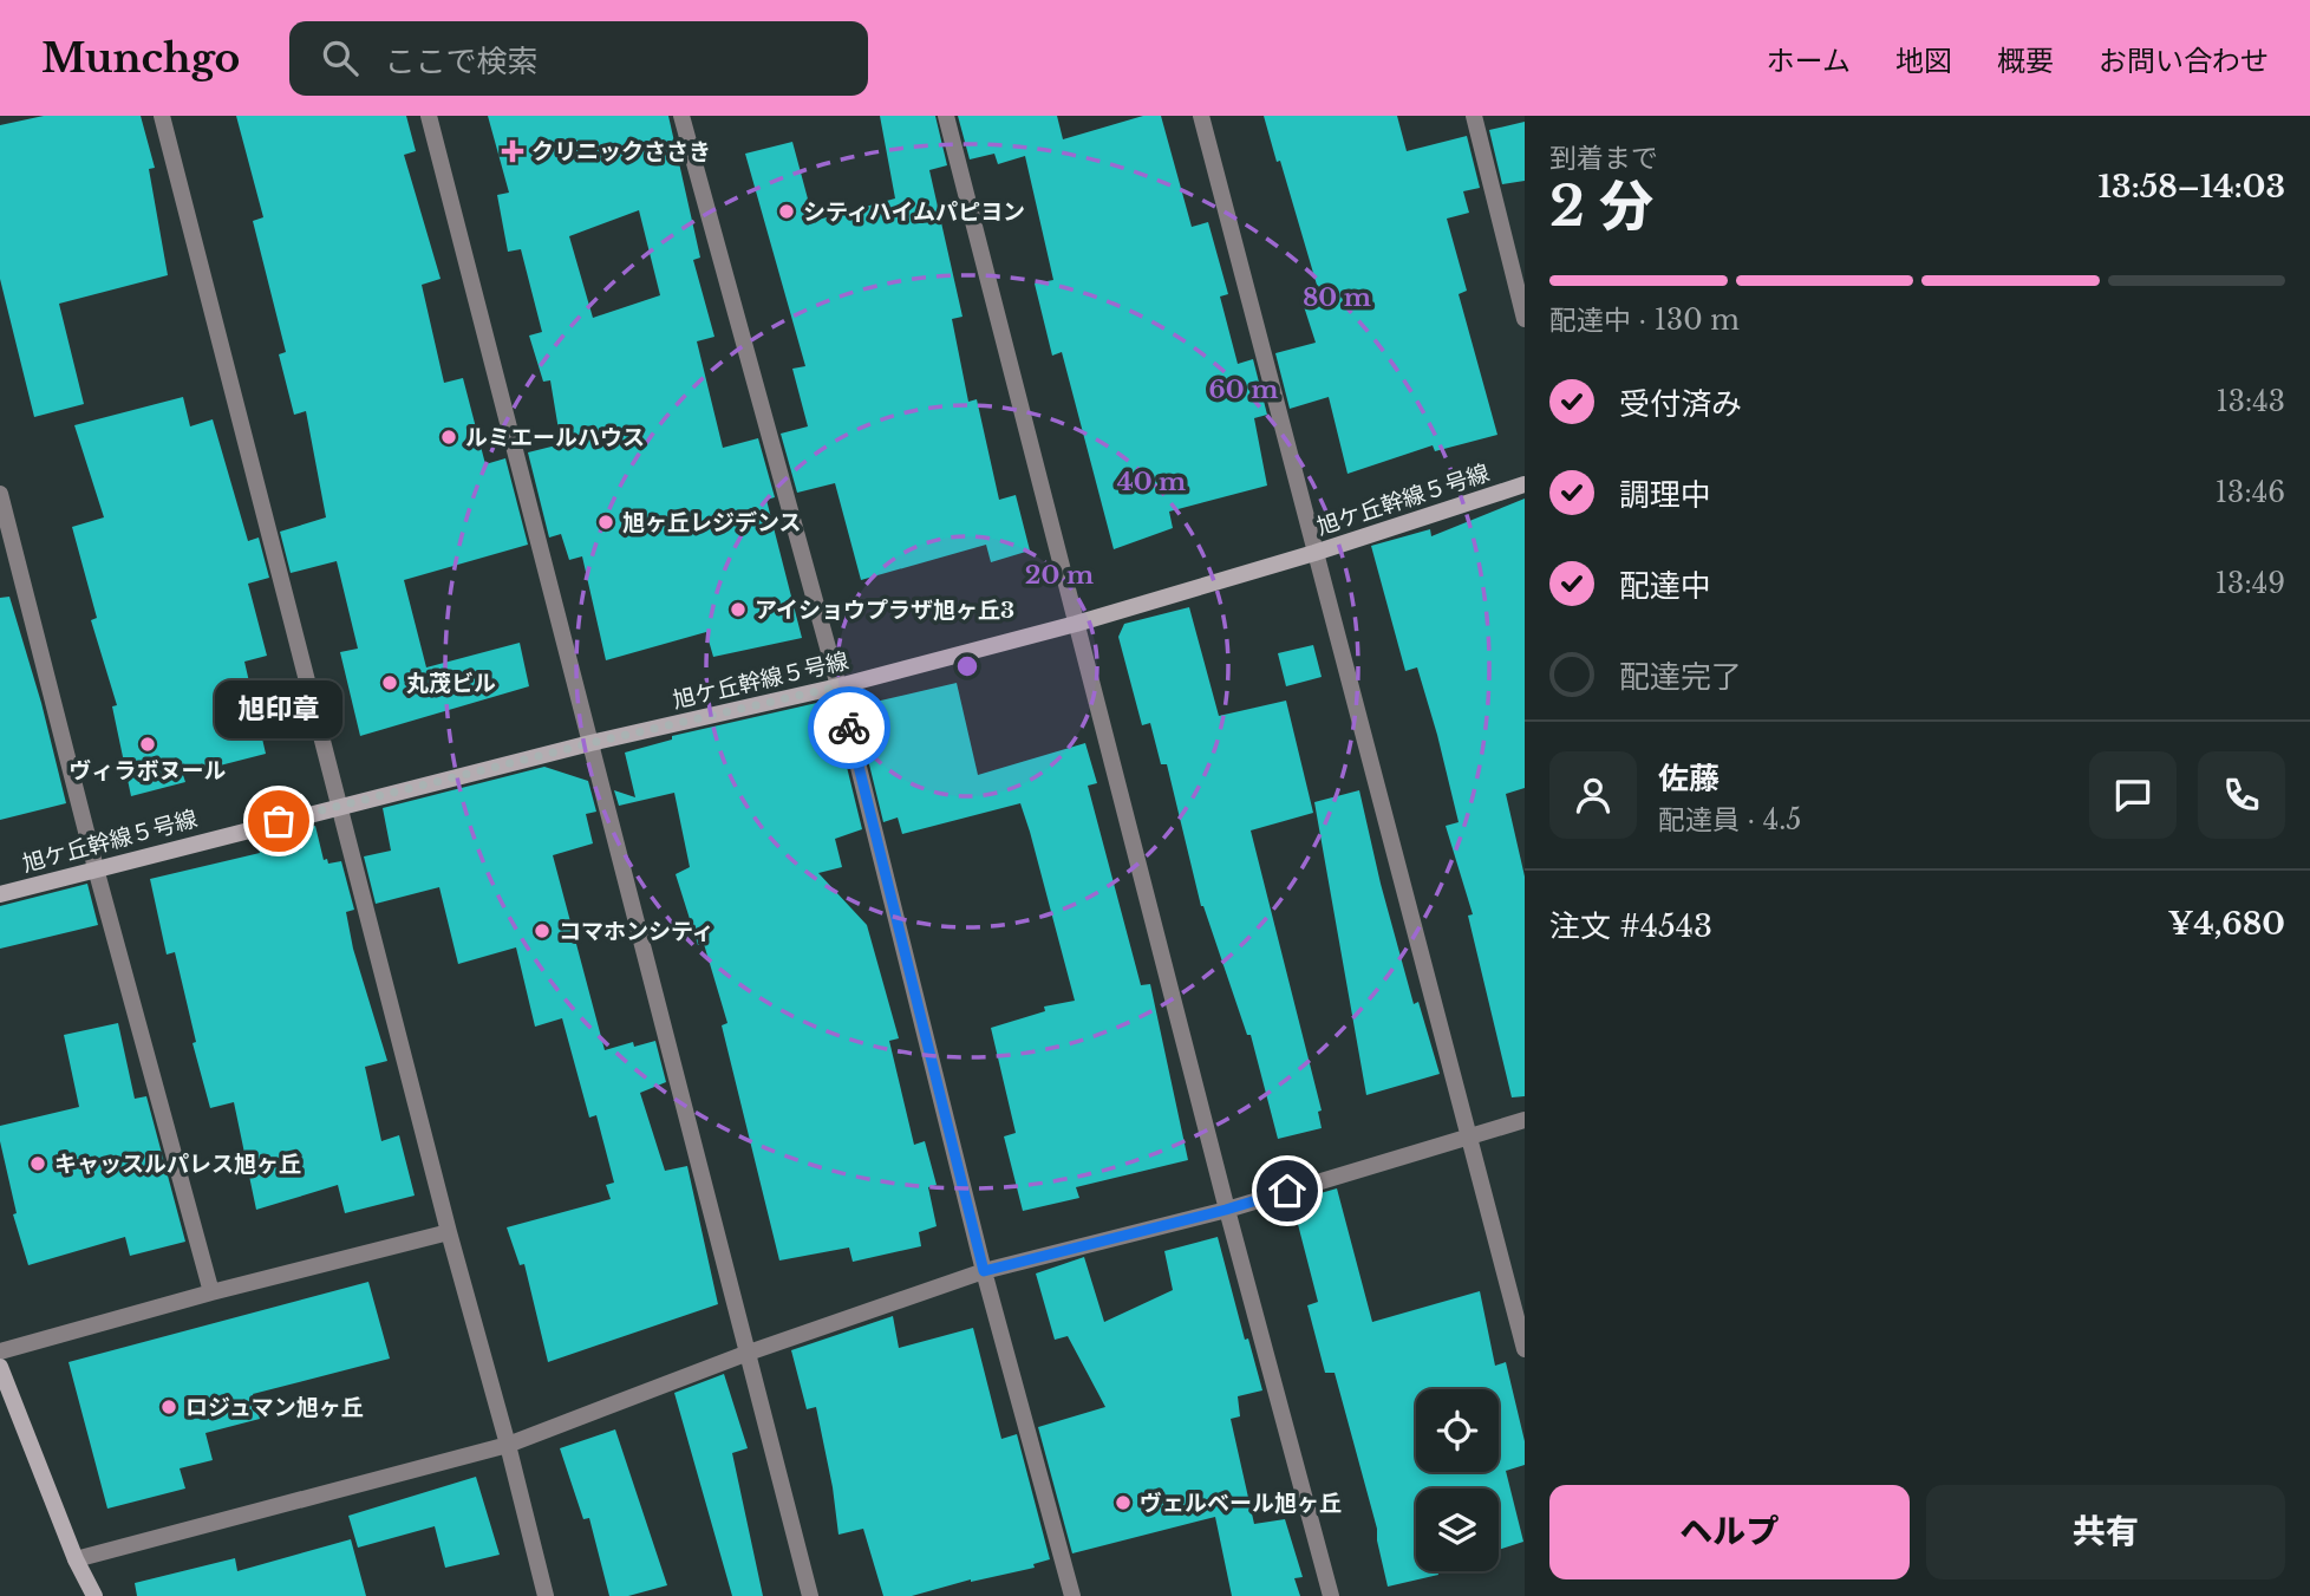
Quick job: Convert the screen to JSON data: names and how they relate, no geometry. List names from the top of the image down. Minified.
{"streets":{"street":["旭ケ丘幹線５号線"]},"places":{"health":["クリニックささき"],"other":["シティハイムパピヨン","ルミエールハウス","旭ヶ丘レジデンス","アイショウプラザ旭ヶ丘3","丸茂ビル","ヴィラボヌール","旭印章","コマホンシティ","キャッスルパレス旭ヶ丘","ロジュマン旭ヶ丘","ヴェルベール旭ヶ丘"]},"page":{"header":"Munchgo","search":"ここで検索","nav":["ホーム","地図","概要","お問い合わせ"],"heading":["2 分","到着まで","13:58–14:03"],"panel":["佐藤","配達員 · 4.5","注文 #4543","¥4,680"],"bar":"配達中 · 130 m","list":[["受付済み","13:43"],["調理中","13:46"],["配達中","13:49"],"配達完了"],"bubble":"旭印章","buttons":["ヘルプ","共有"]},"rings":["80 m","60 m","40 m","20 m"]}
